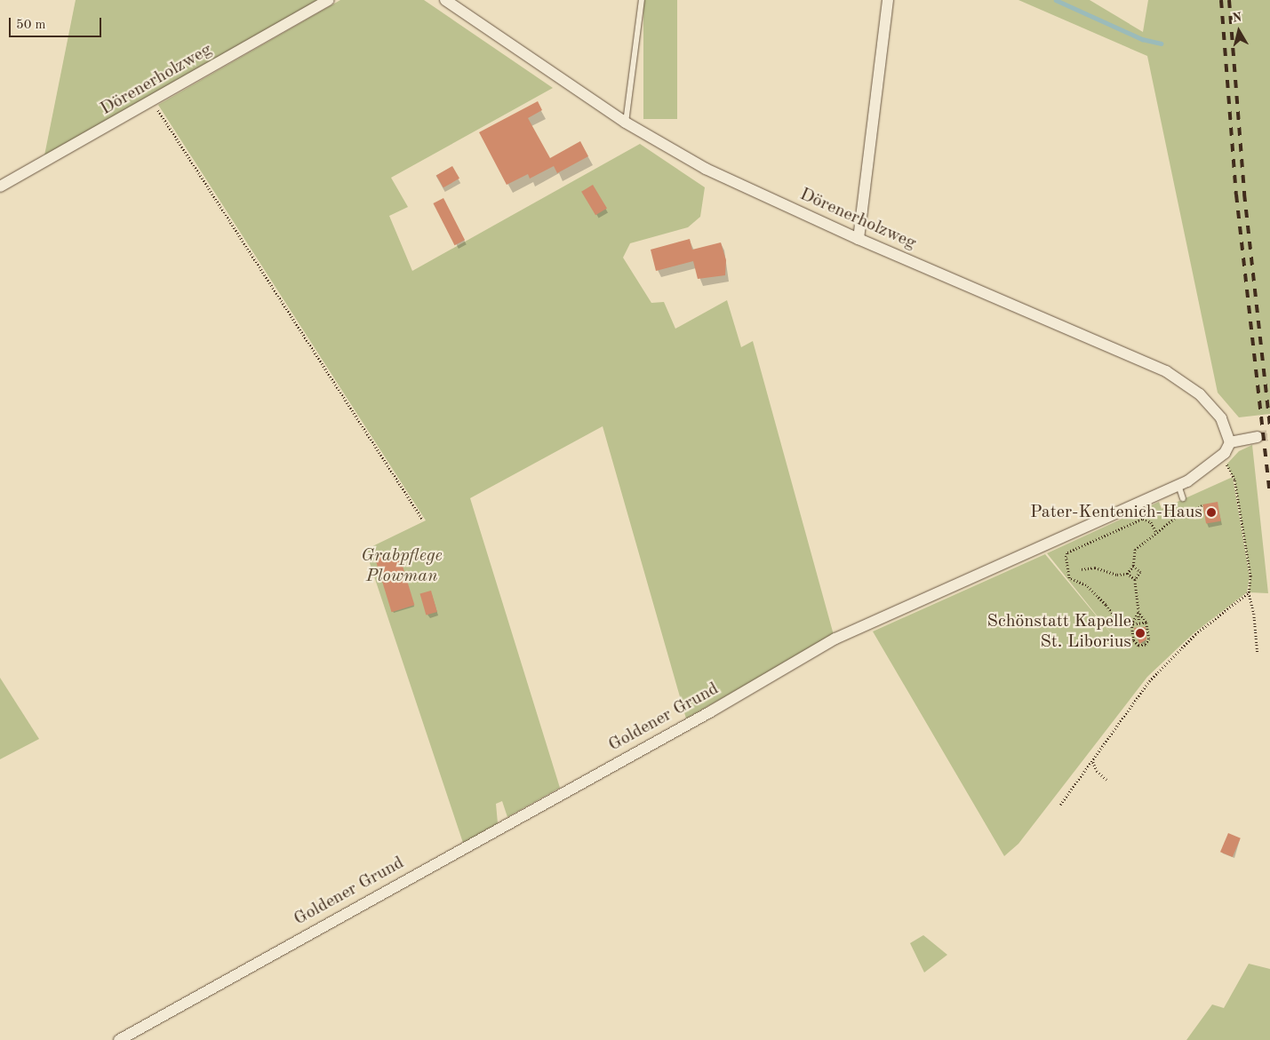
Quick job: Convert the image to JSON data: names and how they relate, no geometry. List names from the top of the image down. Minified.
{"streets":{"street":["Dörenerholzweg","Goldener Grund"]},"crossings":[["Dörenerholzweg","Goldener Grund"]],"parks":["Grabpflege Plowman"],"places":["Pater-Kentenich-Haus","Schönstatt Kapelle St. Liborius"],"scale_bar":"50 m","north":"top"}
